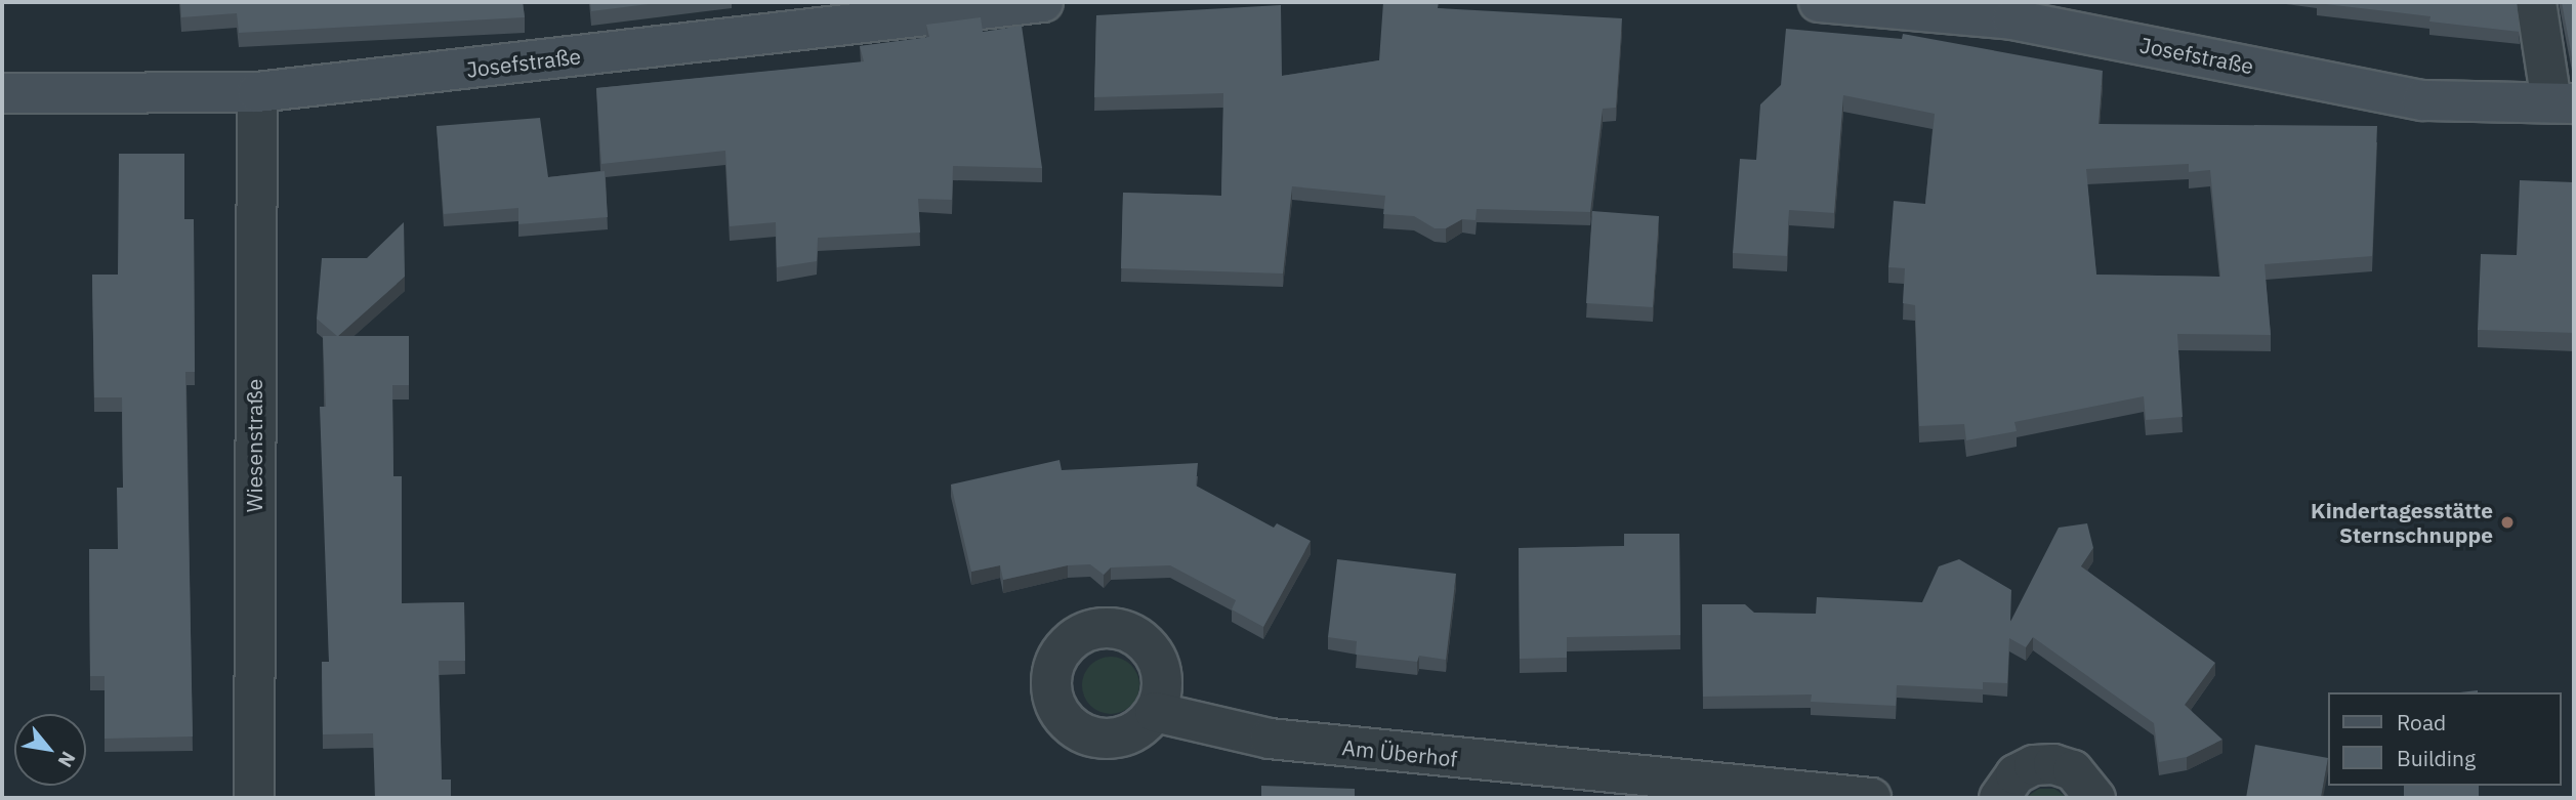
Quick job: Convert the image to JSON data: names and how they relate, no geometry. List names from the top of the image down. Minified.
{"streets":{"street":["Josefstraße","Wiesenstraße","Am Überhof"]},"crossings":[["Josefstraße","Wiesenstraße"]],"places":["Kindertagesstätte Sternschnuppe"],"legend":["Road","Building"],"north":"bottom right"}
